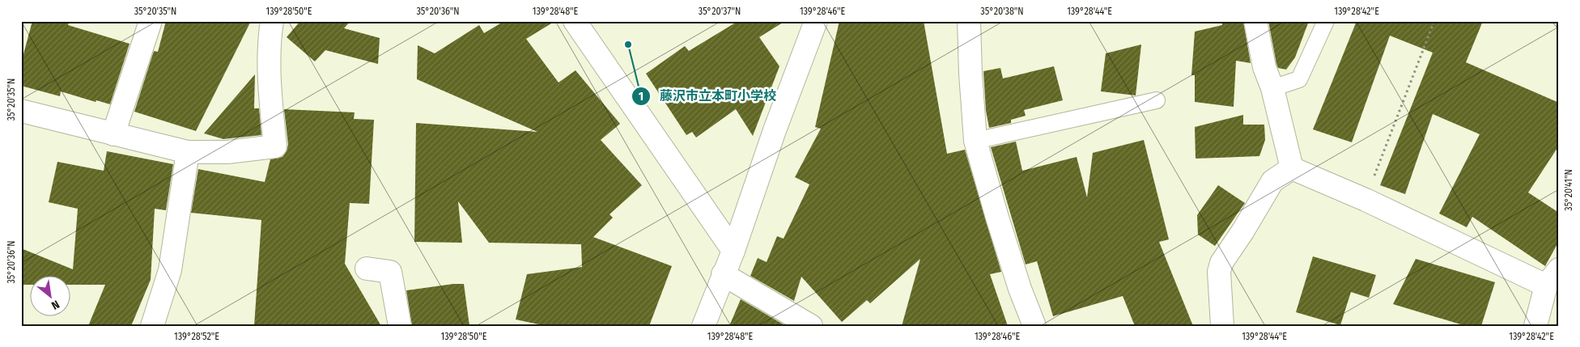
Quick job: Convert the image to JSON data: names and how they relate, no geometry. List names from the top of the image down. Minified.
{"places":["藤沢市立本町小学校"],"north":"bottom right","coordinates":["35°20'35\"N","139°28'50\"E","35°20'36\"N","139°28'48\"E","35°20'37\"N","139°28'46\"E","35°20'38\"N","139°28'44\"E","139°28'42\"E","35°20'41\"N","139°28'52\"E"]}
